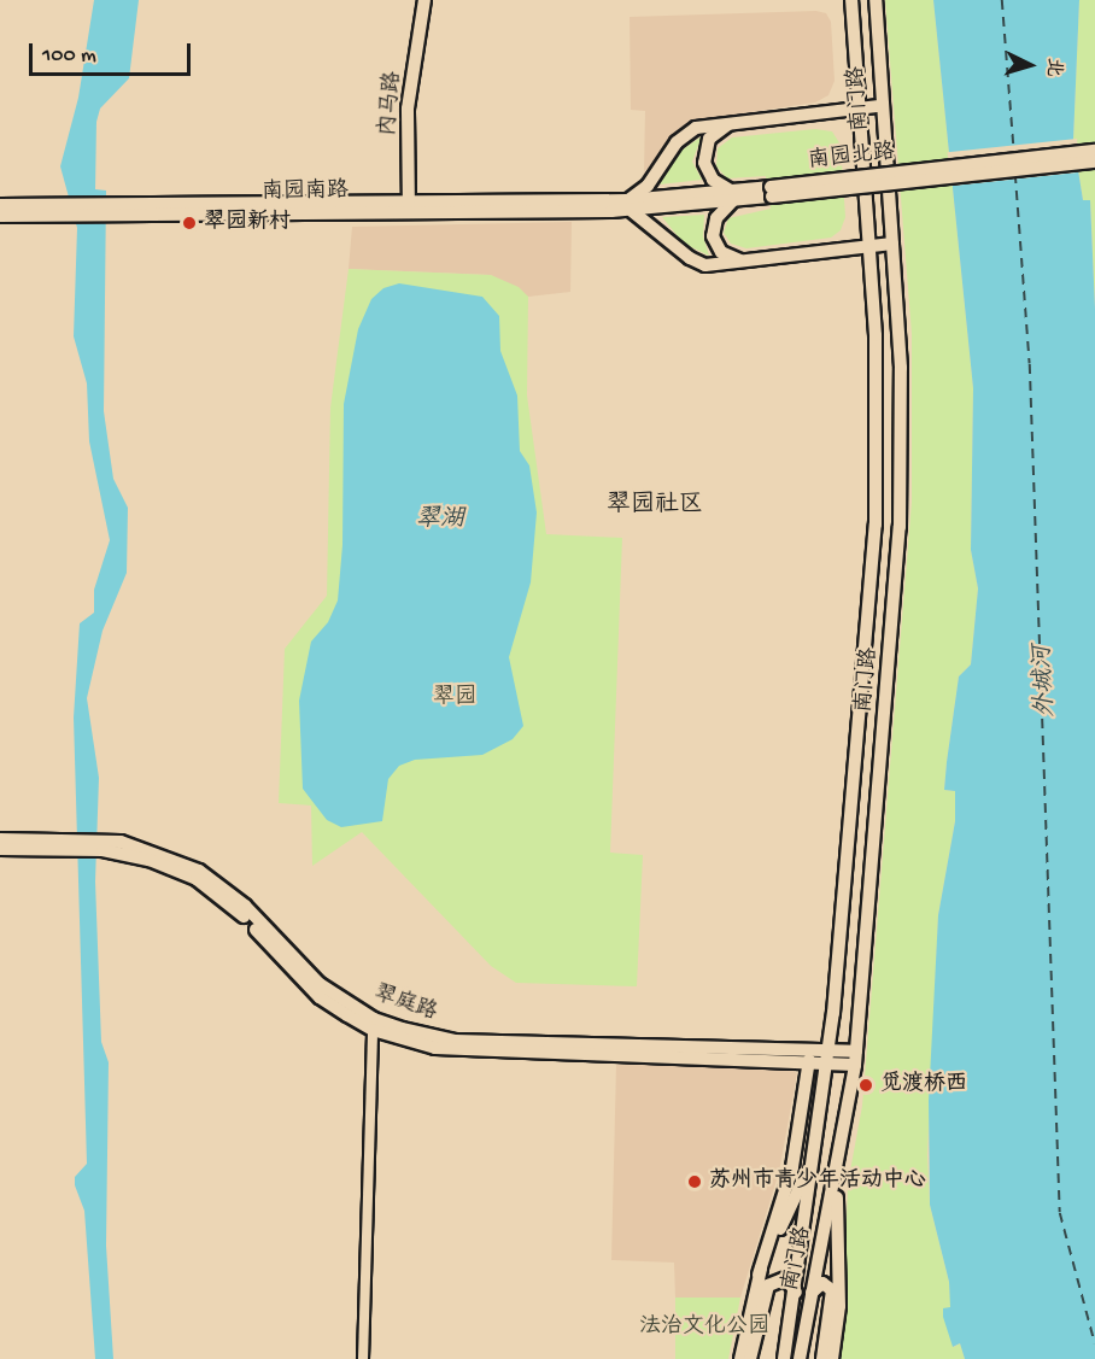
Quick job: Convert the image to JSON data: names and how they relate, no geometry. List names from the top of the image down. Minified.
{"streets":{"main road":["南门路","内马路","南园北路","南园南路","翠庭路"]},"crossings":[["南门路","翠庭路"],["内马路","南园南路"],["南园北路","南园南路"]],"districts":["翠园社区"],"water":["翠湖","外城河"],"parks":["翠园","法治文化公园"],"places":["翠园新村","觅渡桥西","苏州市青少年活动中心"],"scale_bar":"100 m","north":"right"}
